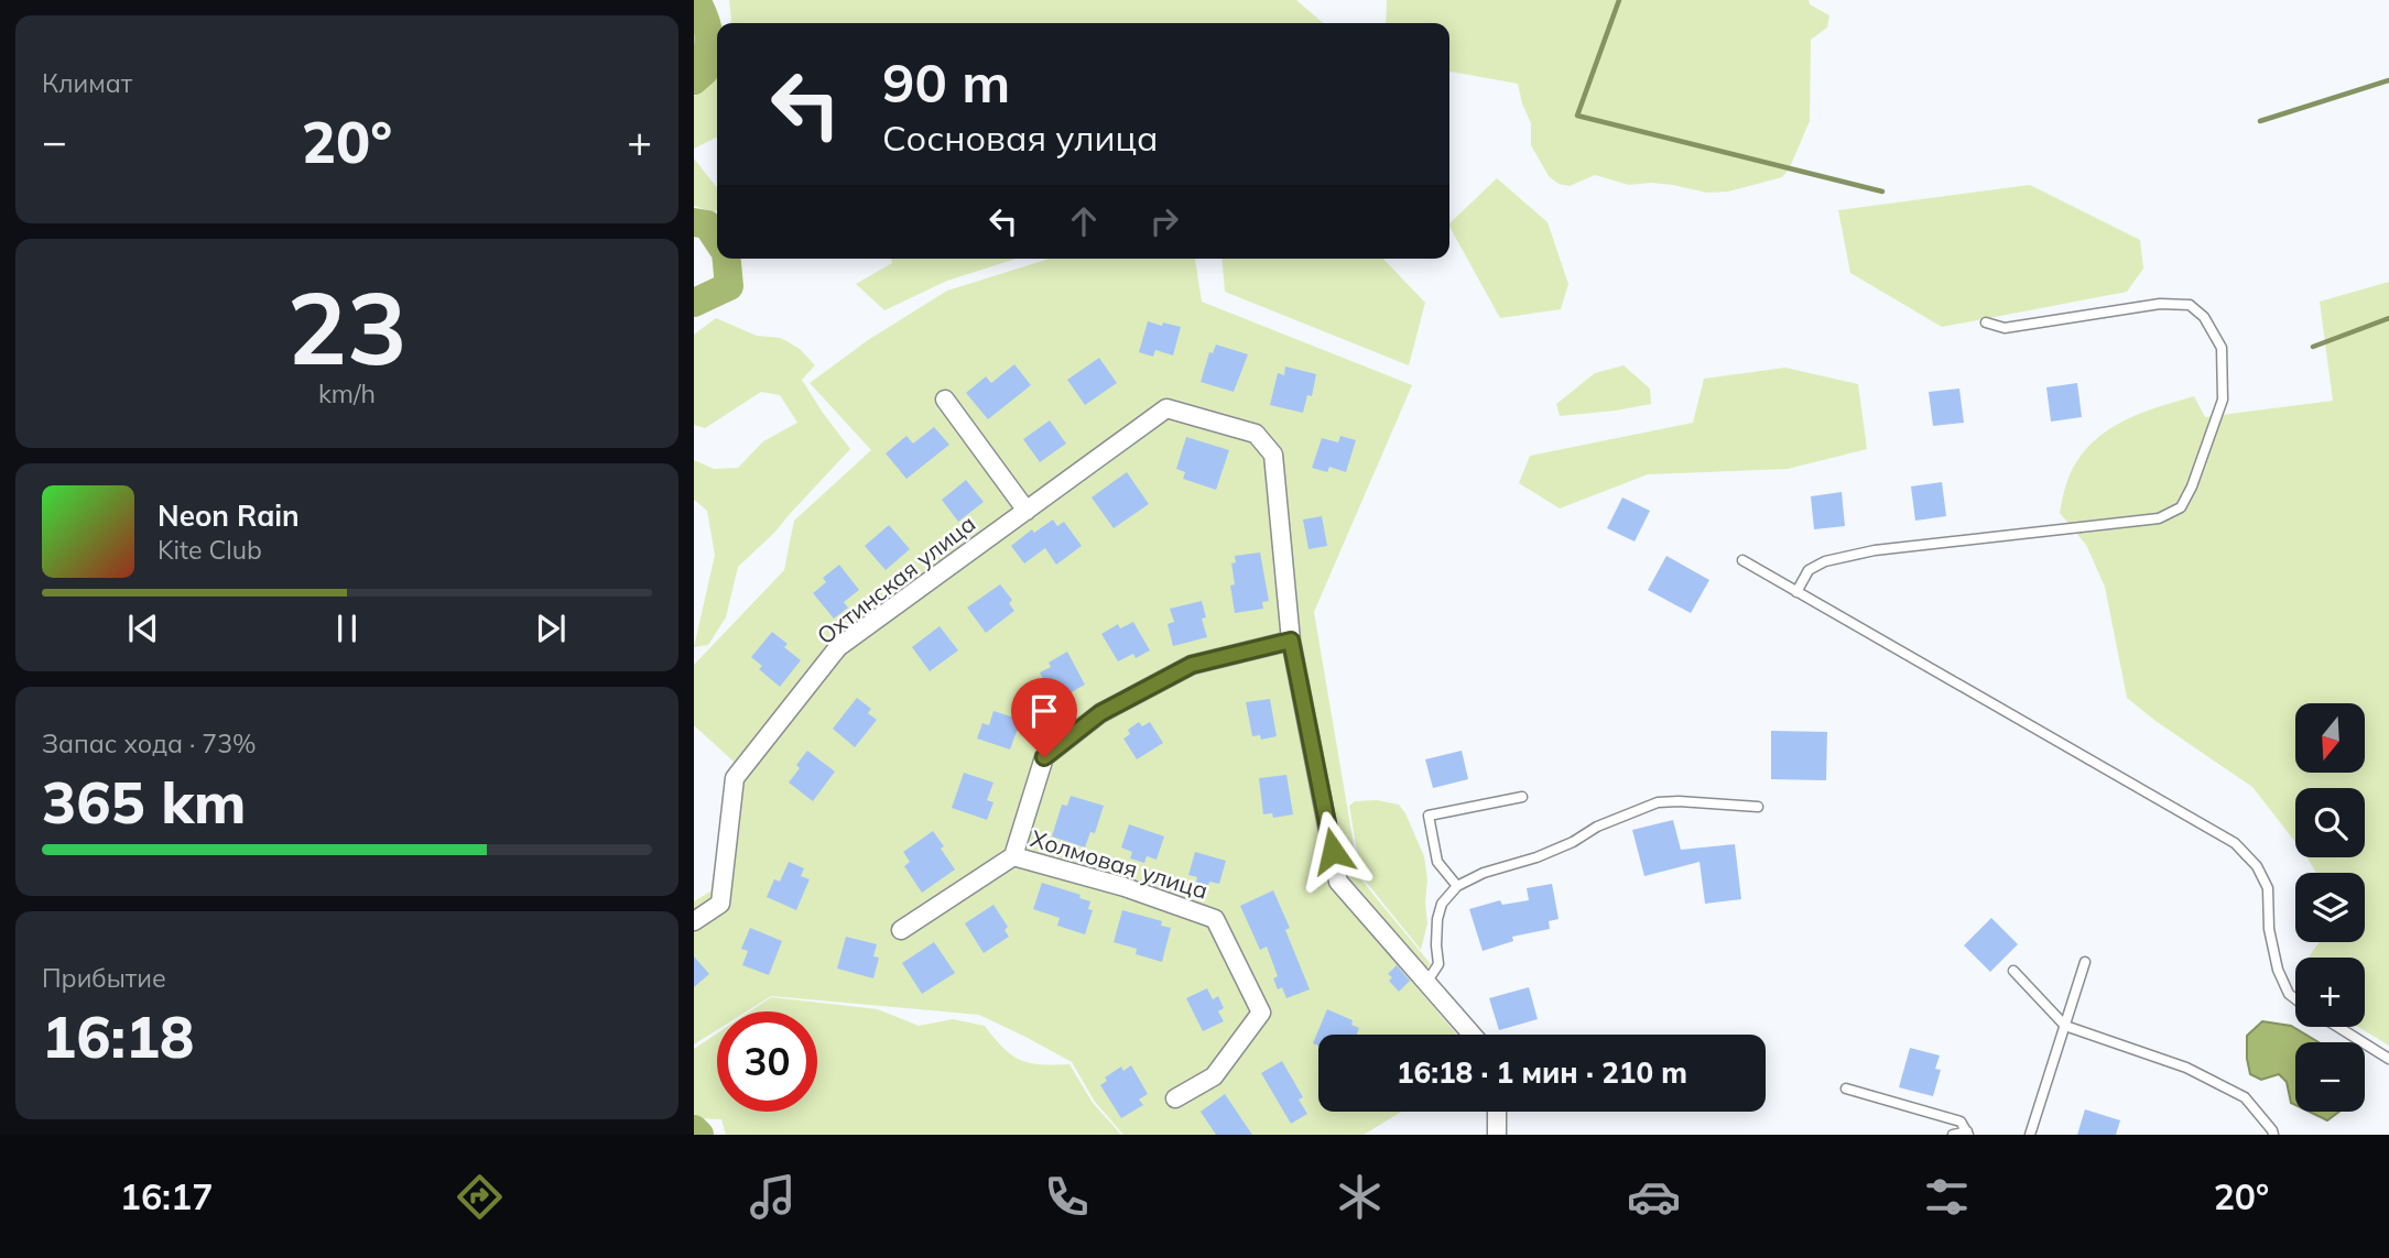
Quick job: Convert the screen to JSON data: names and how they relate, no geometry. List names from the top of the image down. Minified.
{"streets":{"street":["Охтинская улица","Холмовая улица"]},"north":"bottom","page":{"tile":["Климат",["23","km/h"],["Запас хода · 73%","365 km"],["Прибытие","16:18"]],"turn":["90 m","Сосновая улица"],"heat":["−","20°","+"],"song":["Neon Rain","Kite Club"],"map_buttons":["+","−"],"limit":"30","trip":"16:18 · 1 мин · 210 m","tabs":["16:17","20°"]}}
